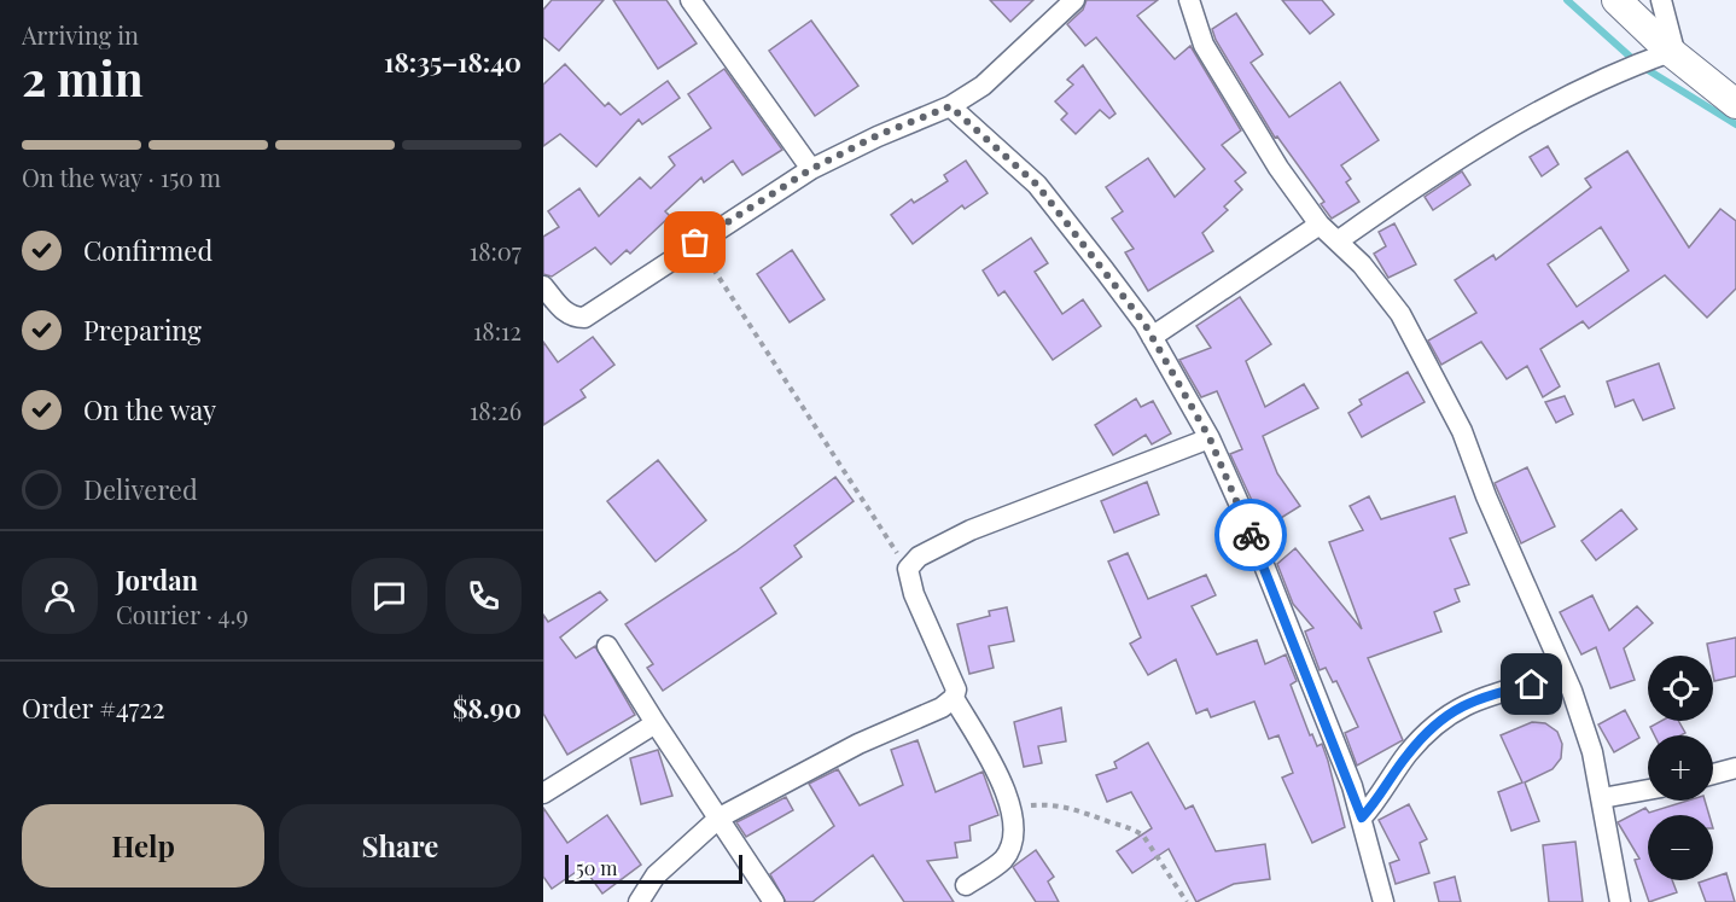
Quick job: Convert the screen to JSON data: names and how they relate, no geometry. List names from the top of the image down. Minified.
{"scale_bar":"50 m","page":{"heading":["2 min","Arriving in","18:35–18:40"],"panel":["Jordan","Courier · 4.9","Order #4722","$8.90"],"bar":"On the way · 150 m","list":[["Confirmed","18:07"],["Preparing","18:12"],["On the way","18:26"],"Delivered"],"map_buttons":["+","−"],"buttons":["Help","Share"],"scale":"50 m"}}
